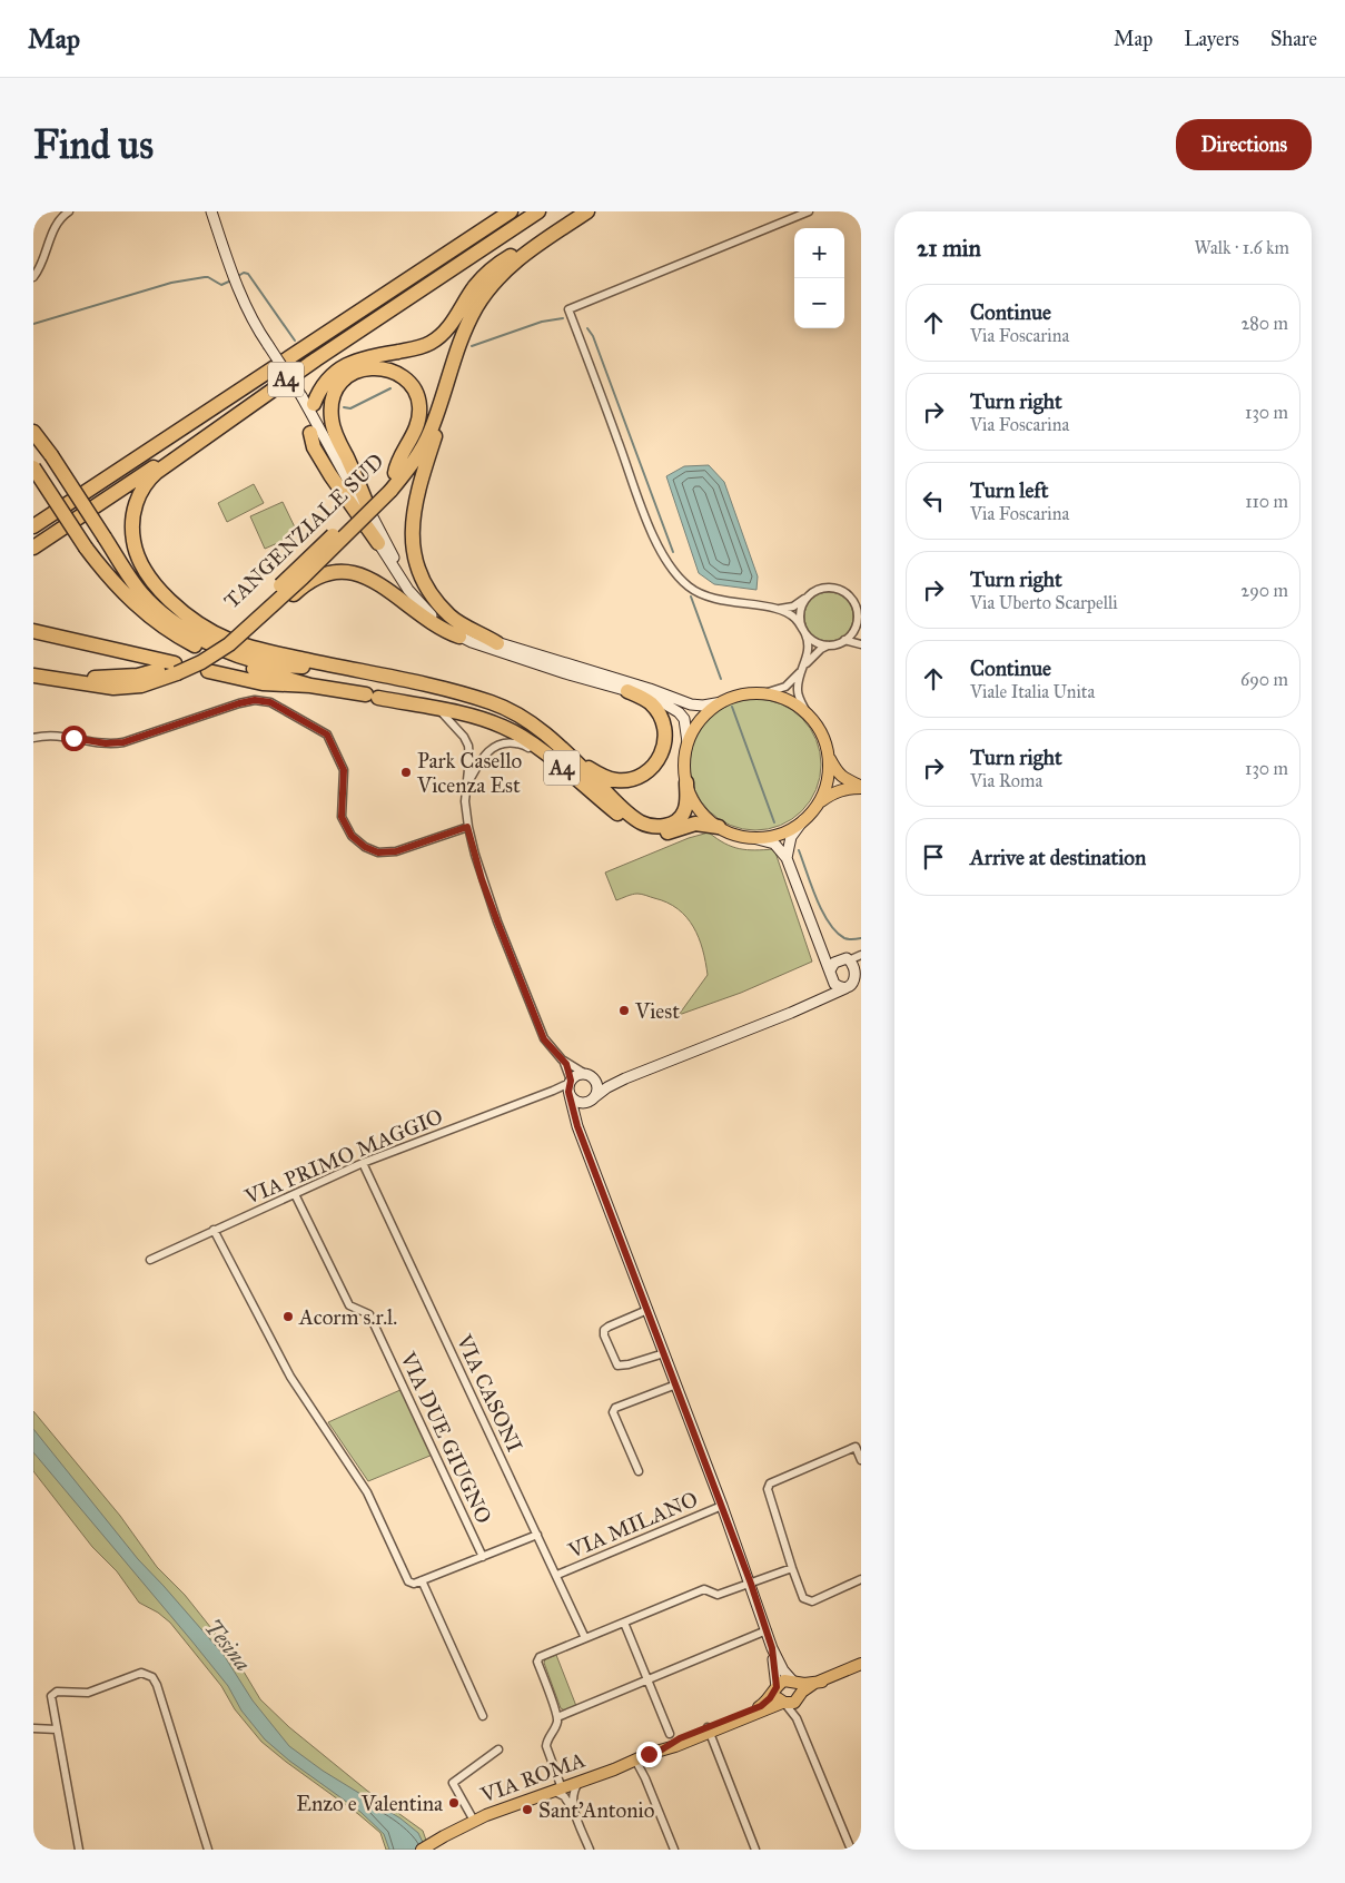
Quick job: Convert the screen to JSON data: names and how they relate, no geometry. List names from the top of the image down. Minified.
{"streets":{"highway":["A4","TANGENZIALE SUD"],"main road":["VIA ROMA"],"street":["VIA PRIMO MAGGIO","VIA CASONI","VIA DUE GIUGNO","VIA MILANO"]},"crossings":[["A4","TANGENZIALE SUD"],["VIA PRIMO MAGGIO","VIA CASONI"],["VIA PRIMO MAGGIO","VIA DUE GIUGNO"],["VIA CASONI","VIA MILANO"]],"water":["Tesina"],"places":["Park Casello Vicenza Est","Viest","Acorm s.r.l.","Enzo e Valentina","Sant'Antonio"],"page":{"header":"Map","nav":["Map","Layers","Share"],"buttons":"Directions","title":"Find us","heading":["21 min","Walk · 1.6 km"],"map_buttons":["+","−"],"list":[["Continue","Via Foscarina","280 m"],["Turn right","Via Foscarina","130 m"],["Turn left","Via Foscarina","110 m"],["Turn right","Via Uberto Scarpelli","290 m"],["Continue","Viale Italia Unita","690 m"],["Turn right","Via Roma","130 m"],"Arrive at destination"]}}
